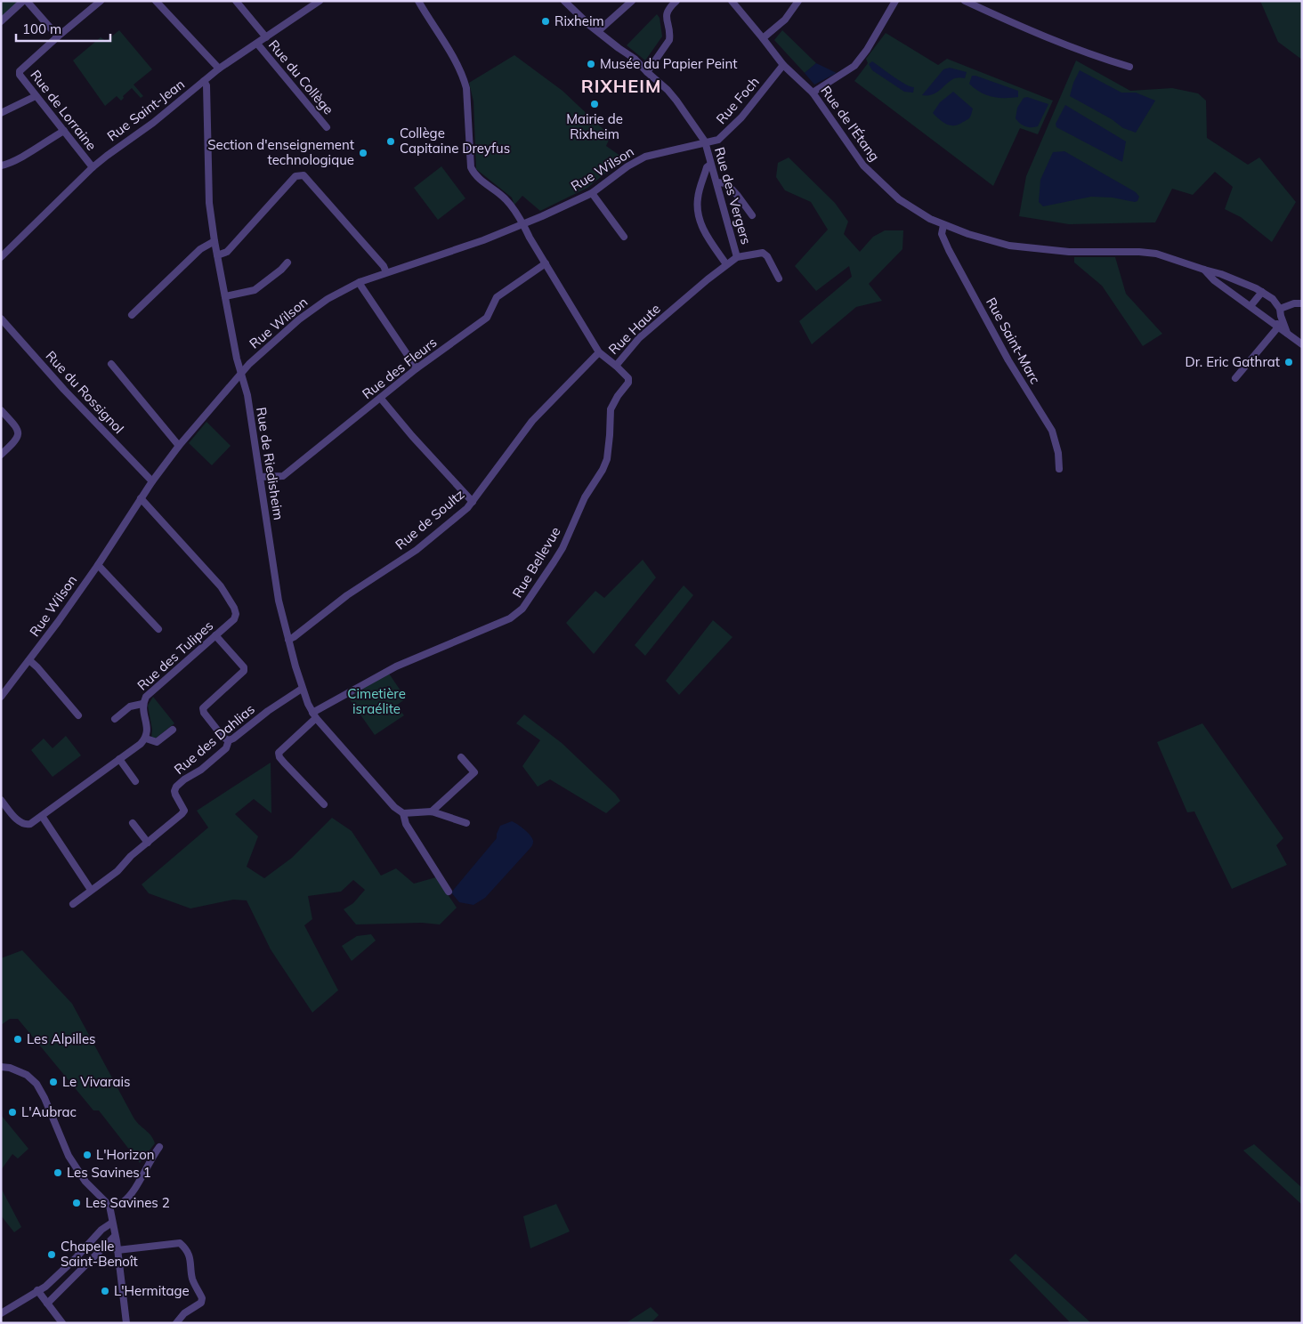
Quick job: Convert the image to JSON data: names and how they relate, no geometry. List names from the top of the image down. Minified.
{"streets":{"street":["Rue du Collège","Rue Foch","Rue de Lorraine","Rue Saint-Jean","Rue de l'Étang","Rue Wilson","Rue des Vergers","Rue Haute","Rue Saint-Marc","Rue des Fleurs","Rue du Rossignol","Rue de Riedisheim","Rue de Soultz","Rue Bellevue","Rue des Tulipes","Rue des Dahlias"]},"crossings":[["Rue du Collège","Rue Saint-Jean"],["Rue Foch","Rue de l'Étang"],["Rue Foch","Rue Wilson"],["Rue Foch","Rue des Vergers"],["Rue de Lorraine","Rue Saint-Jean"],["Rue Saint-Jean","Rue de Riedisheim"],["Rue de l'Étang","Rue Saint-Marc"],["Rue Wilson","Rue des Vergers"],["Rue Wilson","Rue Haute"],["Rue Wilson","Rue du Rossignol"],["Rue Wilson","Rue de Riedisheim"],["Rue Wilson","Rue des Tulipes"],["Rue des Vergers","Rue Haute"],["Rue Haute","Rue des Fleurs"],["Rue Haute","Rue de Soultz"],["Rue Haute","Rue Bellevue"],["Rue des Fleurs","Rue de Riedisheim"],["Rue de Riedisheim","Rue de Soultz"],["Rue de Riedisheim","Rue Bellevue"],["Rue de Riedisheim","Rue des Dahlias"]],"districts":["RIXHEIM"],"parks":["Cimetière israélite"],"places":["Rixheim","Musée du Papier Peint","Mairie de Rixheim","Collège Capitaine Dreyfus","Section d'enseignement technologique","Dr. Eric Gathrat","Les Alpilles","Le Vivarais","L'Aubrac","L'Horizon","Les Savines 1","Les Savines 2","Chapelle Saint-Benoît","L'Hermitage"],"scale_bar":"100 m"}
